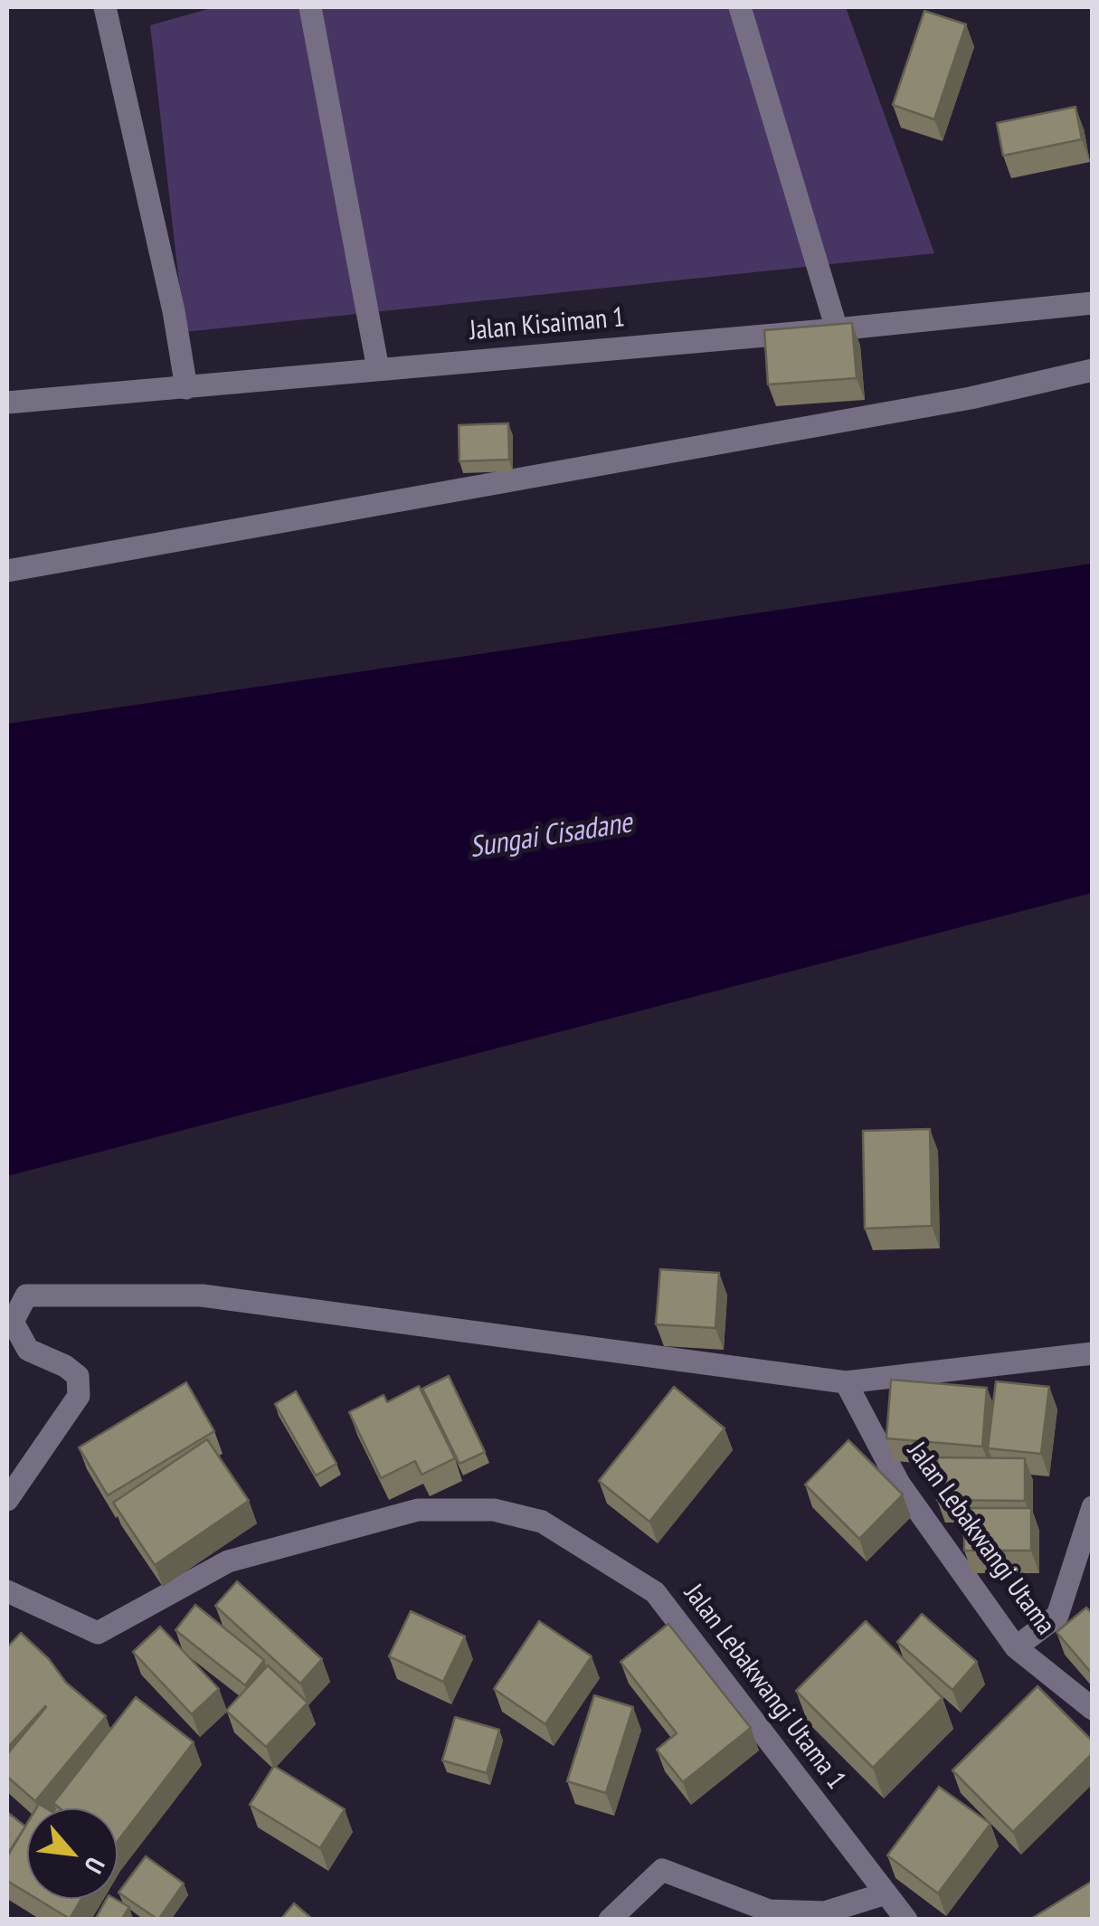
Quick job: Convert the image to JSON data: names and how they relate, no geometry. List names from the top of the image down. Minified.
{"streets":{"street":["Jalan Kisaiman 1","Jalan Lebakwangi Utama","Jalan Lebakwangi Utama 1"]},"water":["Sungai Cisadane"],"north":"bottom right"}
